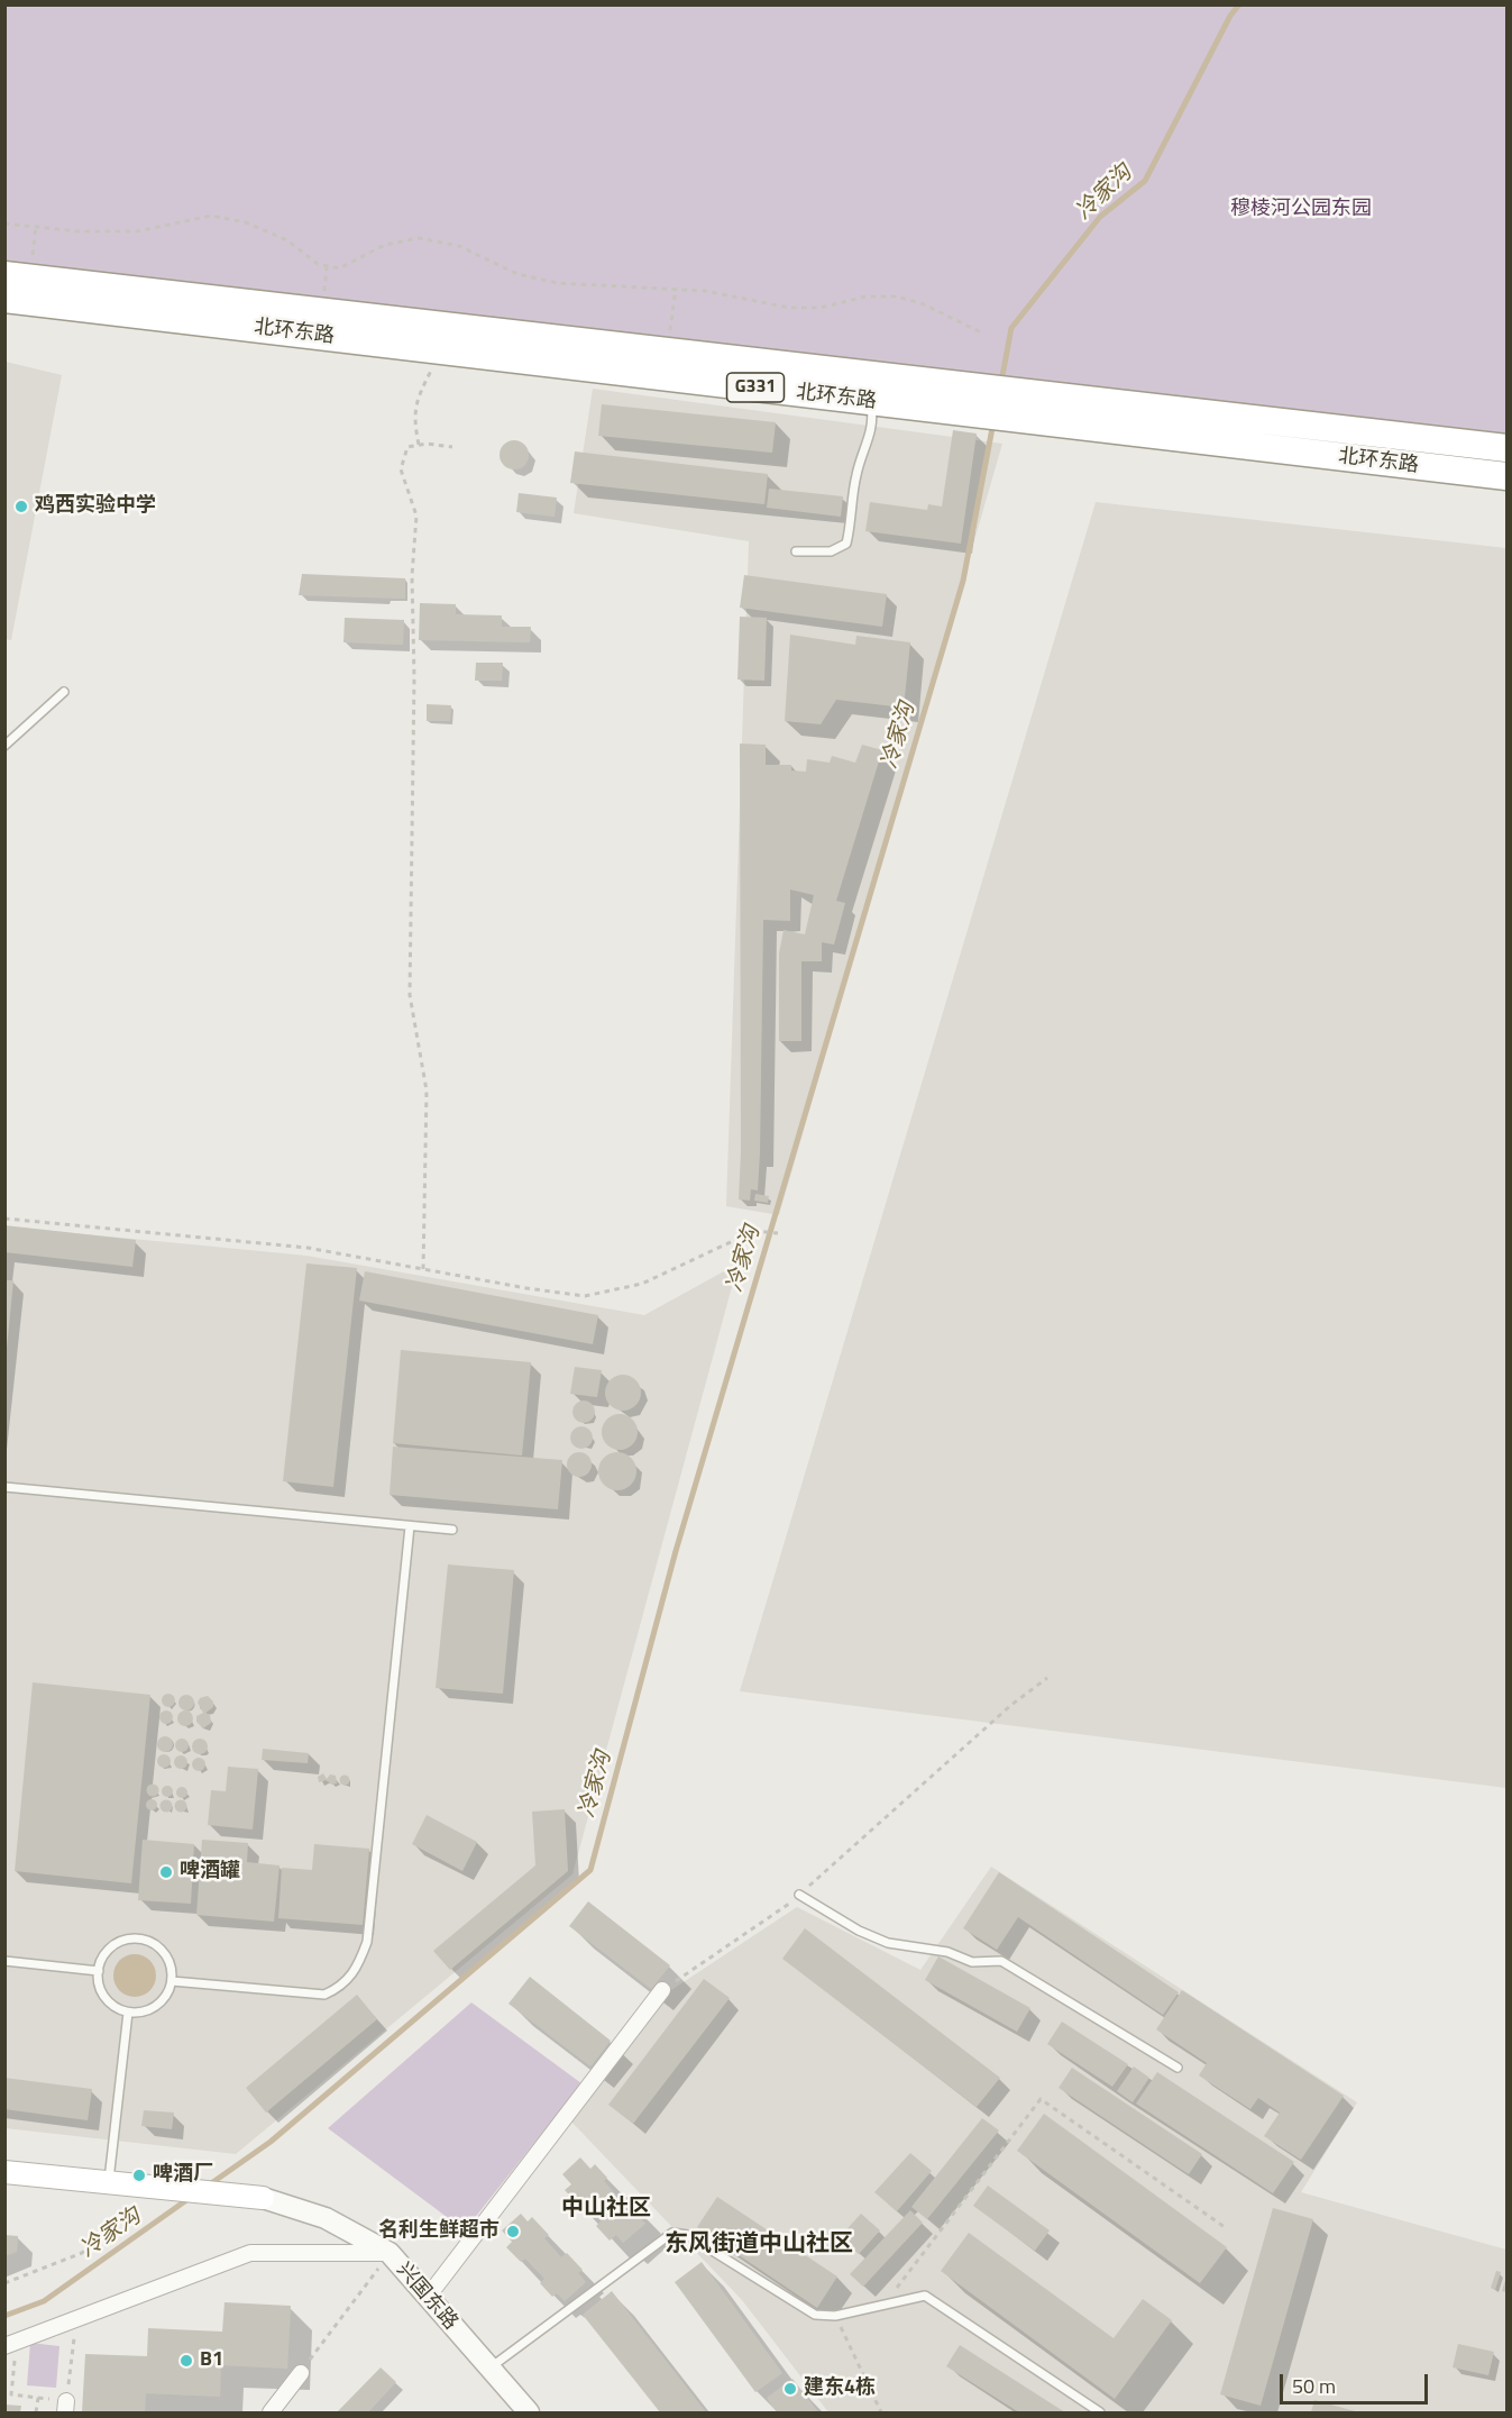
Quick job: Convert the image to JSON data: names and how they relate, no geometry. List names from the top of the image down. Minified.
{"streets":{"highway":["北环东路","G331"],"street":["兴国东路"]},"districts":["中山社区","东风街道中山社区"],"water":["冷家沟"],"parks":["穆棱河公园东园"],"places":["鸡西实验中学","啤酒罐","啤酒厂","名利生鲜超市","B1","建东4栋"],"scale_bar":"50 m"}
